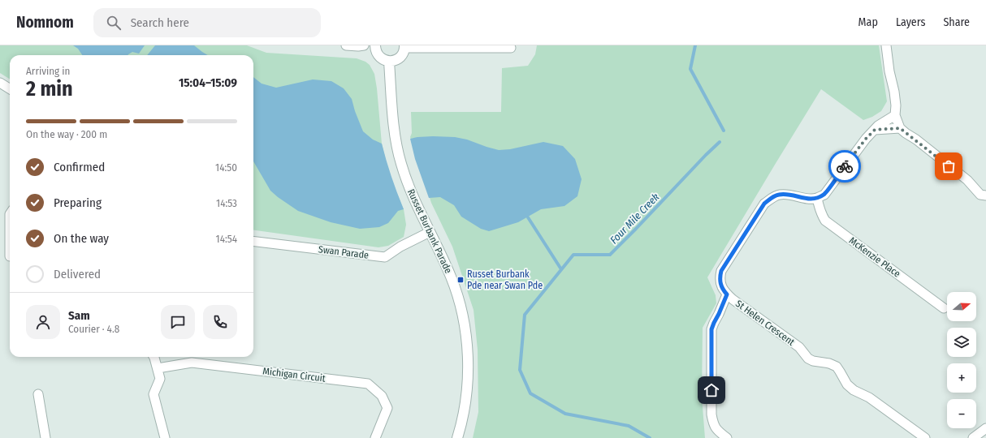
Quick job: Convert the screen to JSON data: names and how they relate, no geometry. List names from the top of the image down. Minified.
{"streets":{"street":["Russet Burbank Parade","Swan Parade","McKenzie Place","St Helen Crescent","Michigan Circuit"]},"crossings":[["Russet Burbank Parade","Swan Parade"],["McKenzie Place","St Helen Crescent"]],"water":["Four Mile Creek"],"places":{"transit":["Russet Burbank Pde near Swan Pde"]},"north":"right","page":{"header":"Nomnom","search":"Search here","nav":["Map","Layers","Share"],"heading":["2 min","Arriving in","15:04–15:09"],"panel":["Sam","Courier · 4.8"],"bar":"On the way · 200 m","list":[["Confirmed","14:50"],["Preparing","14:53"],["On the way","14:54"],"Delivered"],"map_buttons":["+","−"]}}
